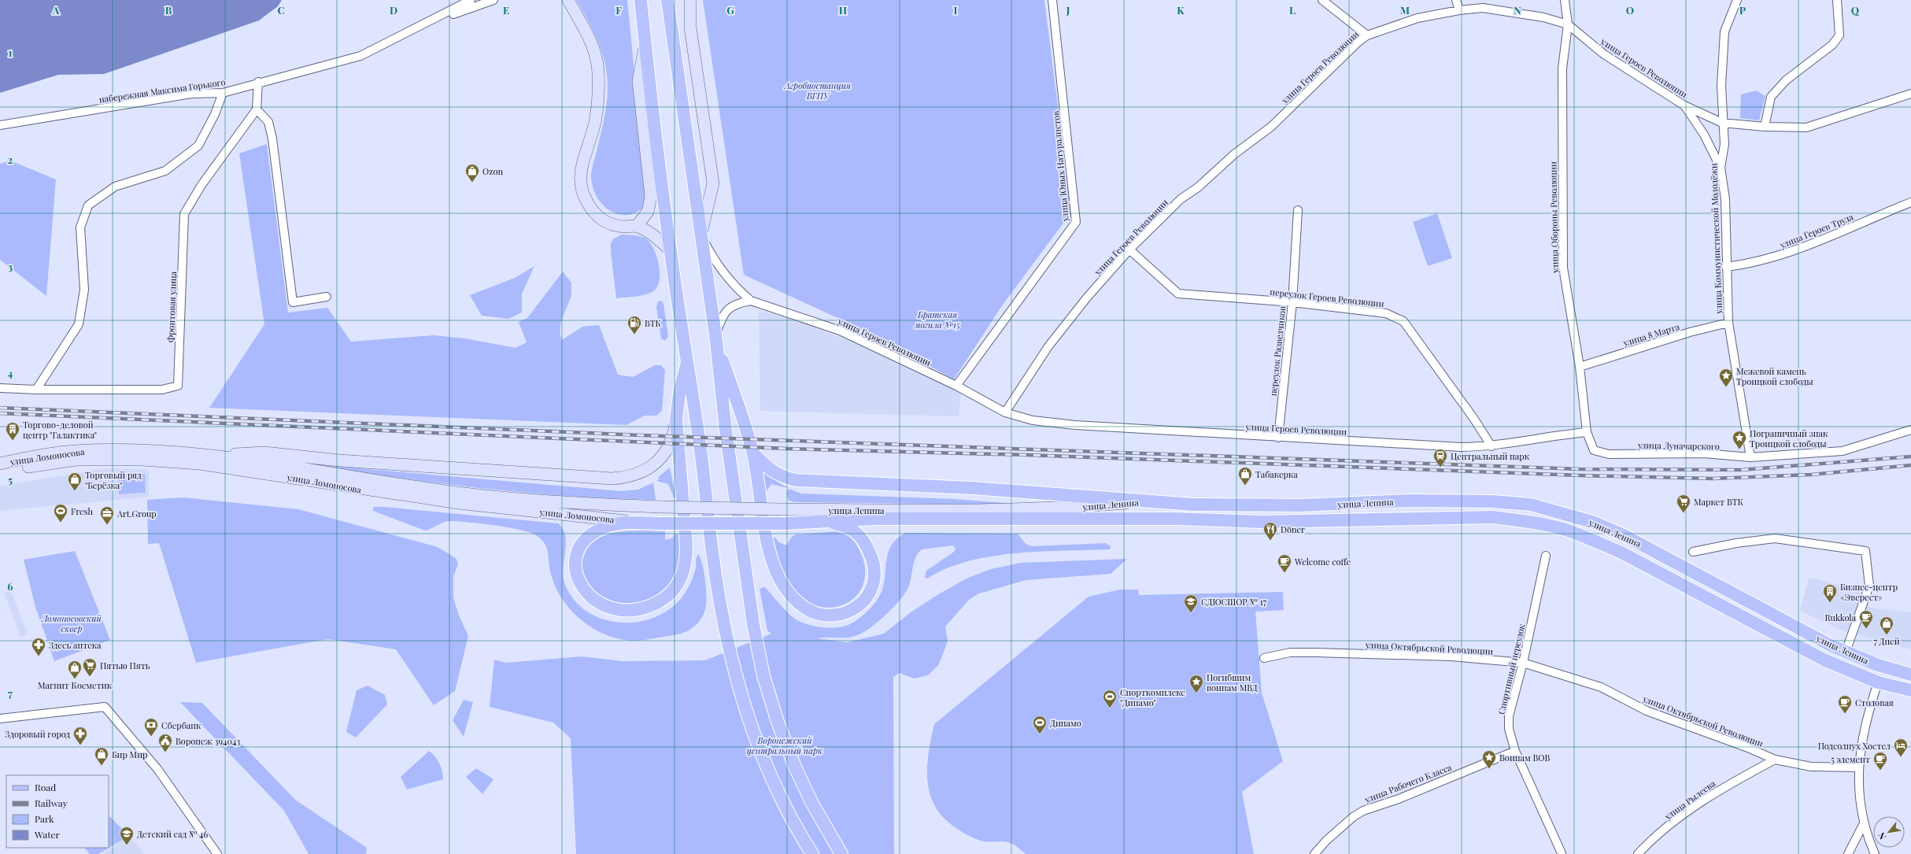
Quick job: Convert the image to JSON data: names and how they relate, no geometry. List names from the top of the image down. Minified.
{"streets":{"main road":["улица Ломоносова","улица Ленина"],"street":["улица Героев Революции","набережная Максима Горького","улица Юных Натуралистов","улица Обороны Революции","улица Героев Труда","улица Коммунистической Молодёжи","переулок Героев Революции","Фронтовая улица","улица 8 Марта","переулок Разведчиков","улица Луначарского","улица Октябрьской Революции","Спортивный переулок","улица Рабочего Класса","улица Рылеева"]},"crossings":[["улица Героев Революции","улица Юных Натуралистов"],["улица Героев Революции","улица Обороны Революции"],["улица Героев Революции","улица Коммунистической Молодёжи"],["улица Героев Революции","переулок Героев Революции"],["улица Героев Революции","переулок Разведчиков"],["улица Героев Революции","улица Луначарского"],["улица Обороны Революции","улица 8 Марта"],["улица Обороны Революции","улица Луначарского"],["улица Героев Труда","улица Коммунистической Молодёжи"],["улица Коммунистической Молодёжи","улица 8 Марта"],["улица Коммунистической Молодёжи","улица Луначарского"],["переулок Героев Революции","переулок Разведчиков"],["улица Ломоносова","улица Ленина"],["улица Октябрьской Революции","Спортивный переулок"],["улица Октябрьской Революции","улица Рылеева"],["Спортивный переулок","улица Рабочего Класса"]],"parks":["Агробиостанция ВГПУ","Братская могила №15","Ломоносовский сквер","Воронежский центральный парк"],"places":{"shop":["Ozon","Табакерка","Торговый ряд \"Берёзка\"","7 Дней","Магнит Косметик","Бир Мир"],"fuel station":["ВТК"],"place":["Межевой камень Троицкой слободы","Пограничный знак Троицкой слободы","Погибшим воинам МВД","Воинам ВОВ"],"building":["Торгово-деловой центр \"Галактика\"","Бизнес-центр «Эверест»"],"station":["Центральный парк"],"supermarket":["Маркет ВТК","Пятью Пять"],"sports":["Fresh","Спорткомплекс \"Динамо\"","Динамо"],"office":["Art.Group"],"restaurant":["Döner"],"cafe":["Welcome coffe","Rukkola","Столовая","5 элемент"],"school or university":["СДЮСШОР № 17","Детский сад № 46"],"pharmacy":["Здесь аптека","Здоровый город"],"bank":["Сбербанк"],"public building":["Воронеж 394043"],"hotel":["Подсолнух Хостел"]},"legend":["Road","Railway","Park","Water"],"north":"bottom left","grid":{"columns":["A","B","C","D","E","F","G","H","I","J","K","L","M","N","O","P","Q"],"rows":["1","2","3","4","5","6","7"]}}
